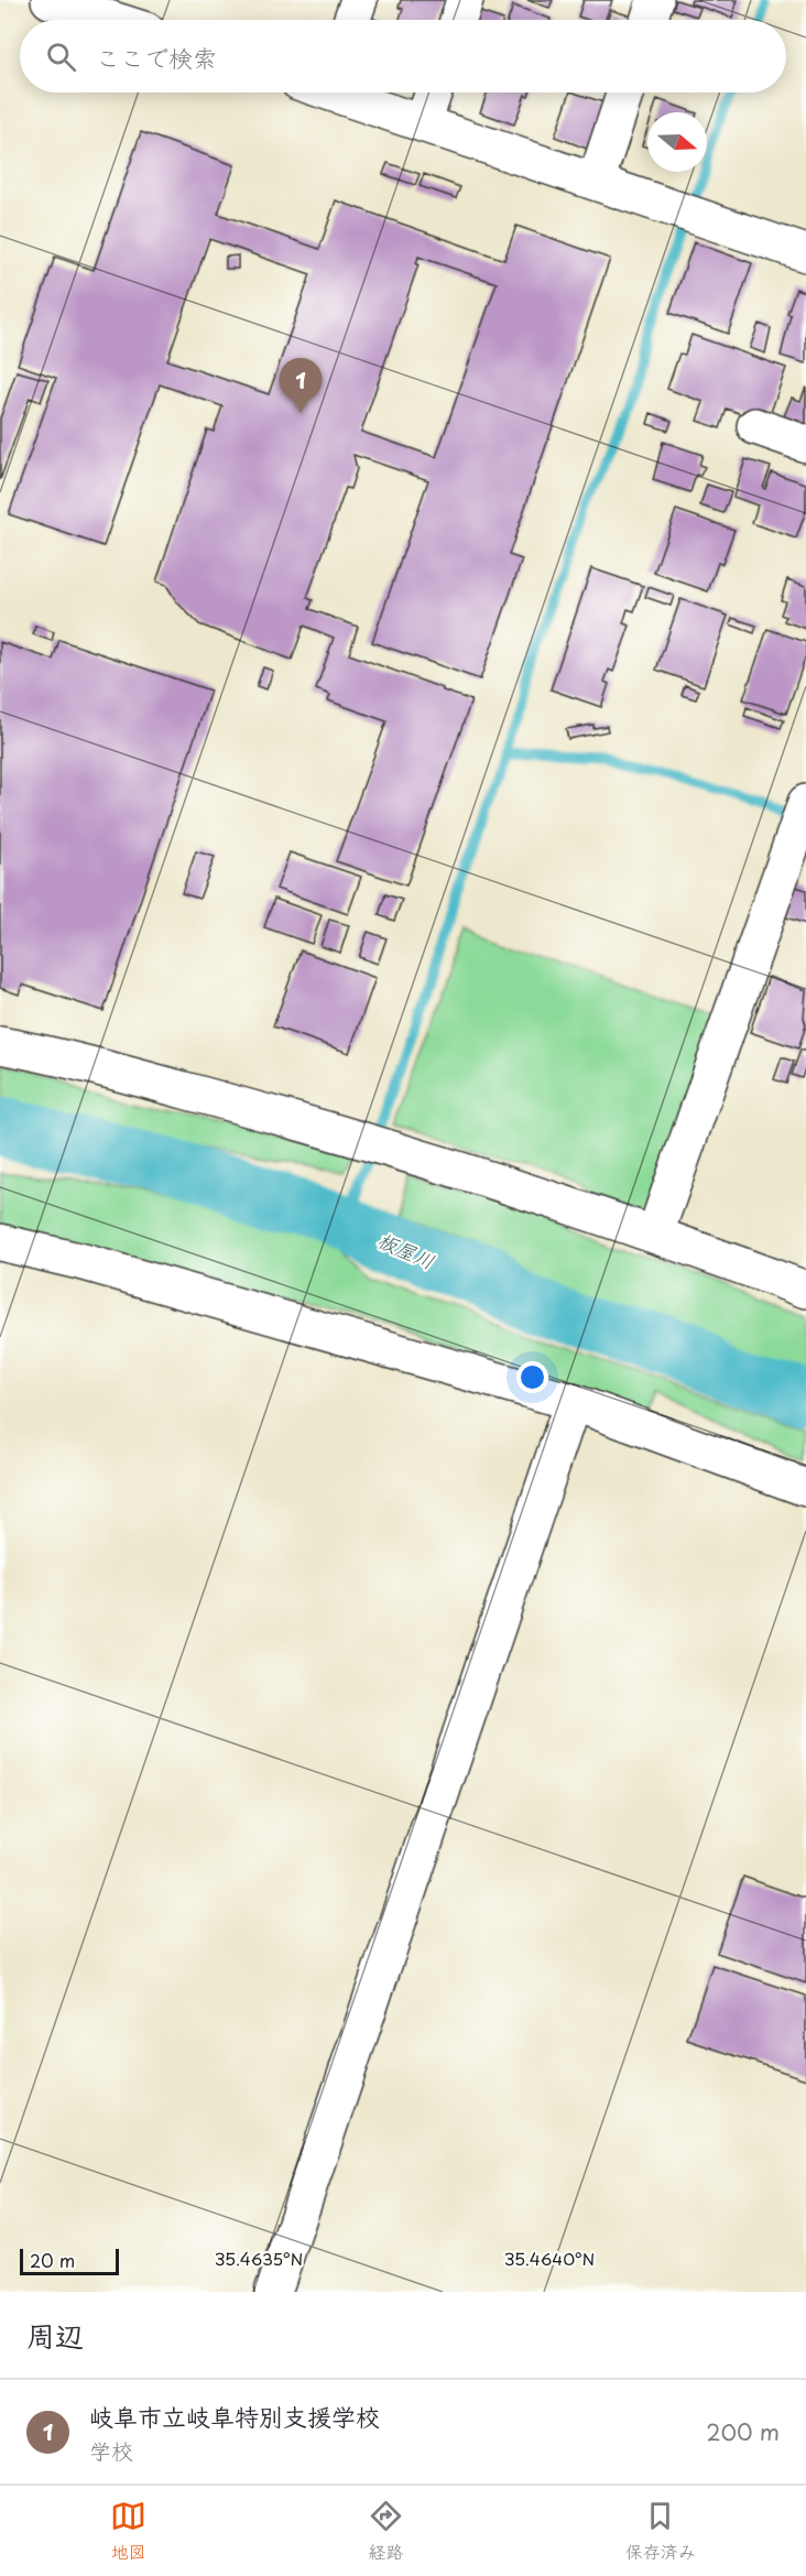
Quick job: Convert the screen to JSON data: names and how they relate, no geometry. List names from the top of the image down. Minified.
{"water":["板屋川"],"scale_bar":"20 m","north":"right","page":{"search":"ここで検索","pins":"1","scale":"20 m","heading":"周辺","list":[{"mark":"1","name":"岐阜市立岐阜特別支援学校","note":"学校","value":"200 m"}],"nav":["地図","経路","保存済み"]},"coordinates":["35.4635°N","35.4640°N"]}
